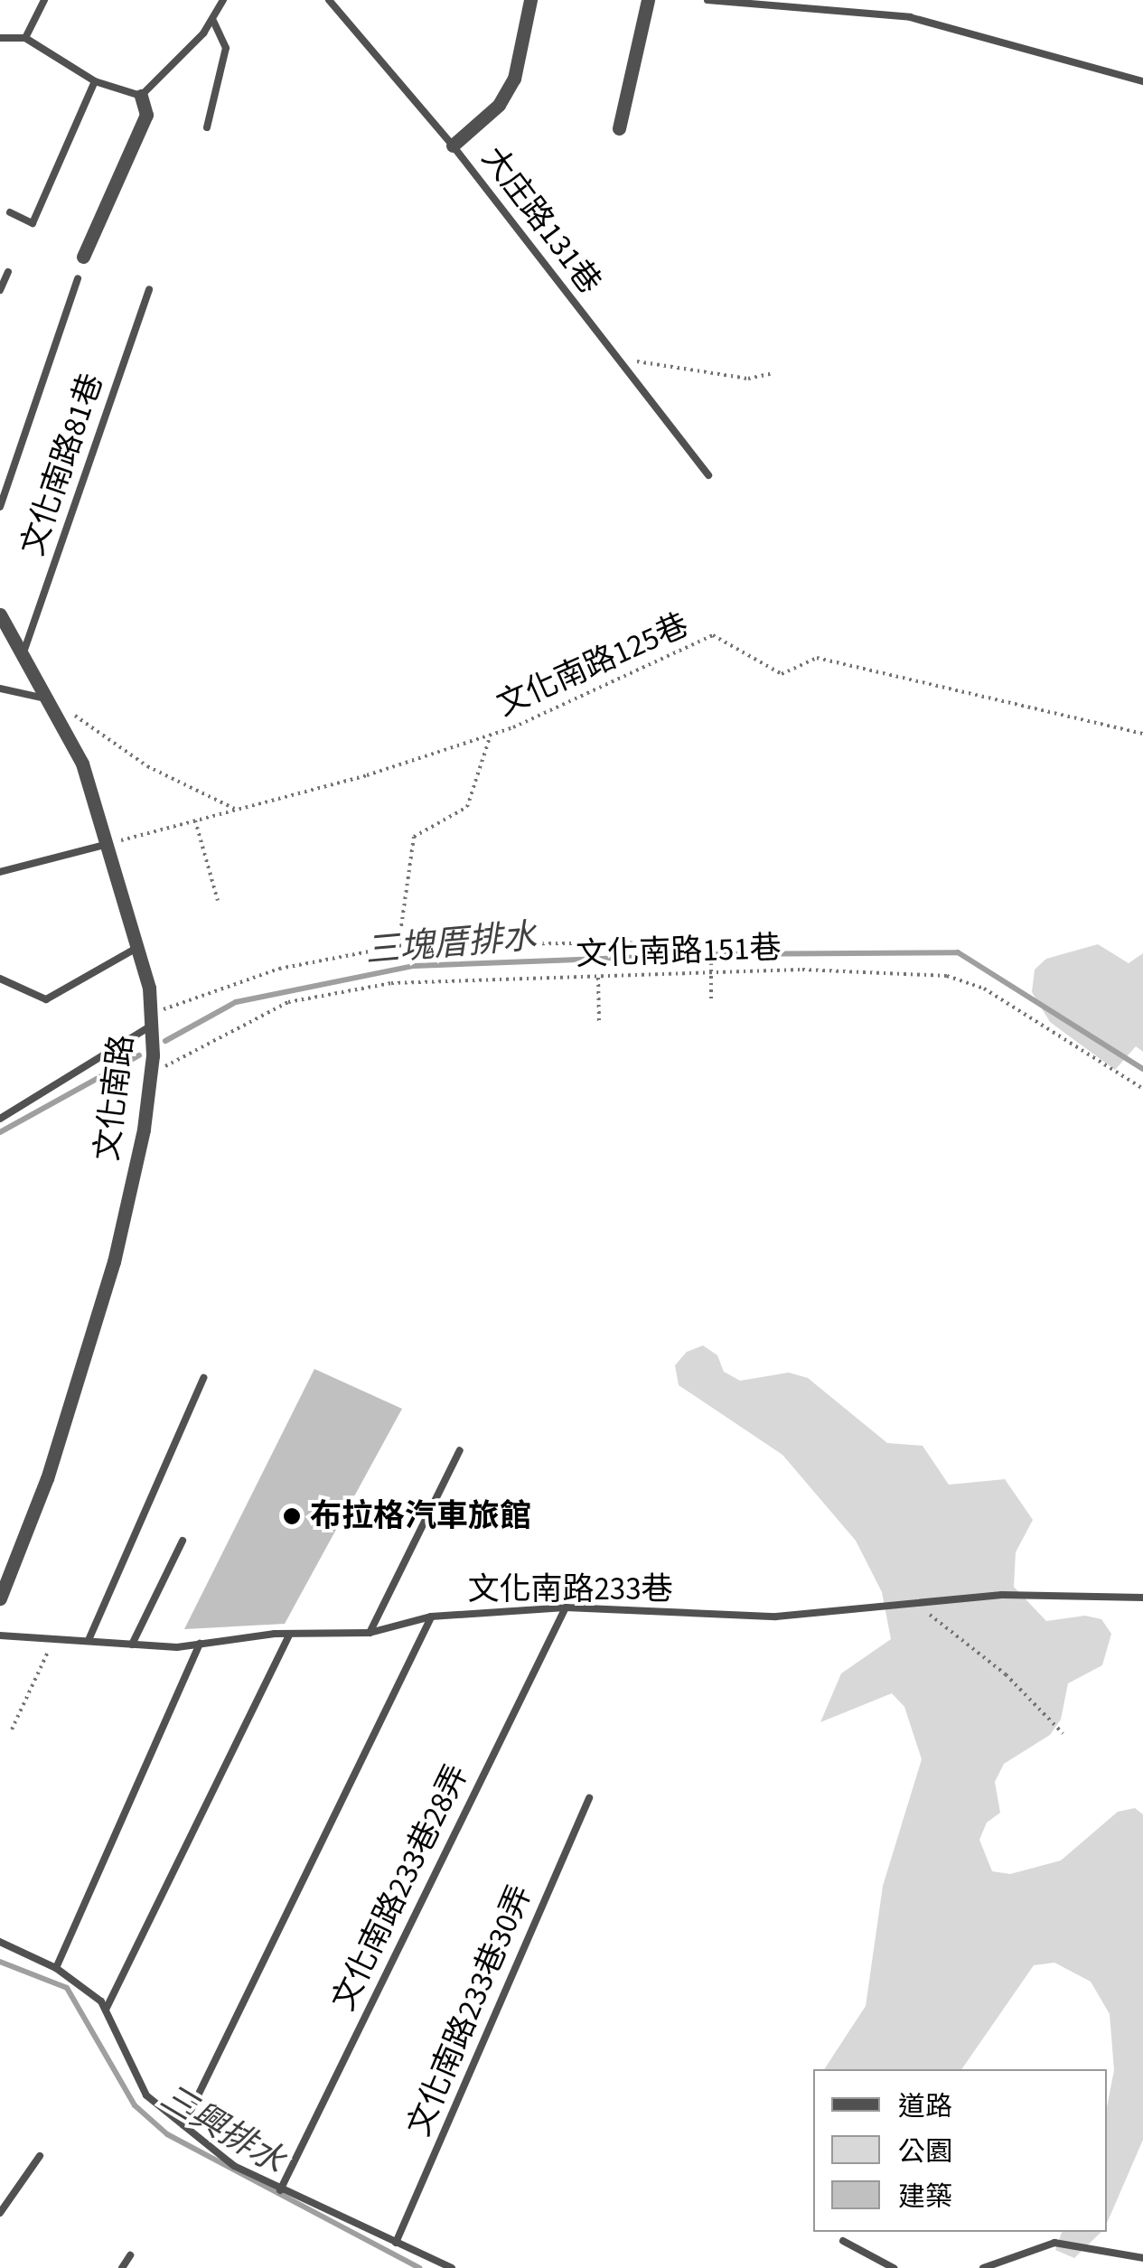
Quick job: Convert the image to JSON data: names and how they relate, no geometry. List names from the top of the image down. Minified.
{"streets":{"street":["文化南路"],"lane":["大庄路131巷","文化南路81巷","文化南路233巷","文化南路233巷28弄","文化南路233巷30弄"],"path":["文化南路125巷","文化南路151巷"]},"crossings":[["文化南路81巷","文化南路"],["文化南路125巷","文化南路"],["文化南路151巷","文化南路"],["文化南路233巷","文化南路233巷28弄"]],"water":["三塊厝排水","三興排水"],"places":["布拉格汽車旅館"],"legend":["道路","公園","建築"]}
